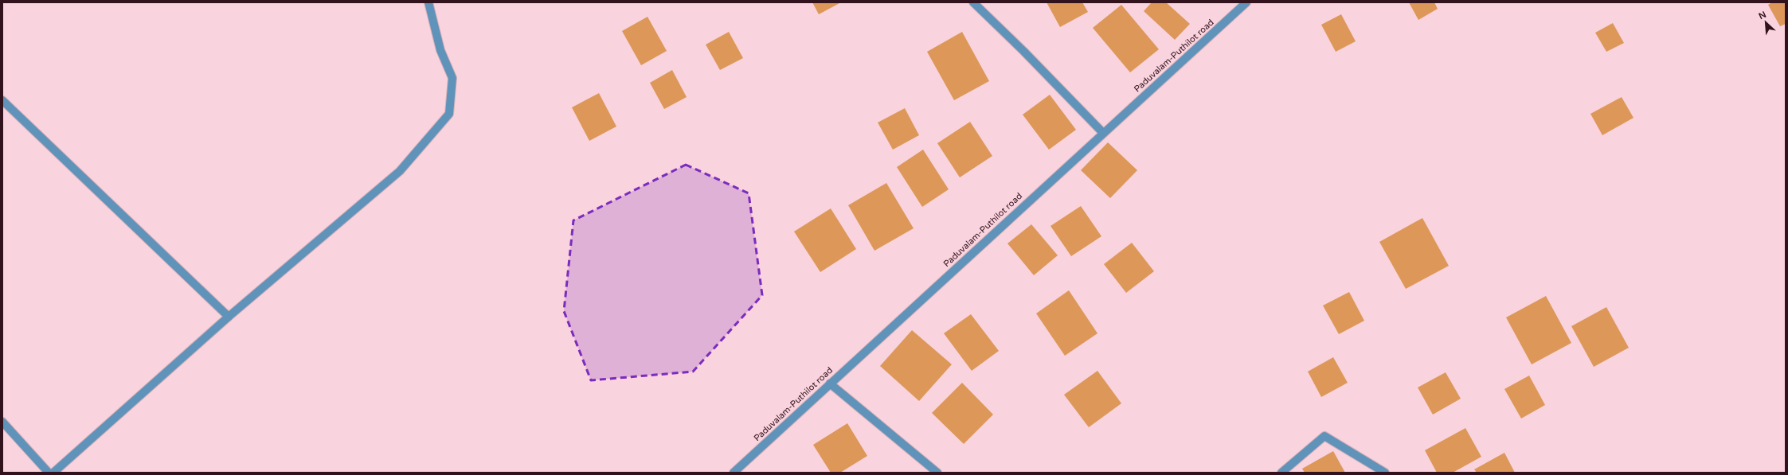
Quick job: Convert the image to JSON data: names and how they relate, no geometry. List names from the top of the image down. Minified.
{"streets":{"street":["Paduvalam-Puthilot road"]},"north":"top left"}
